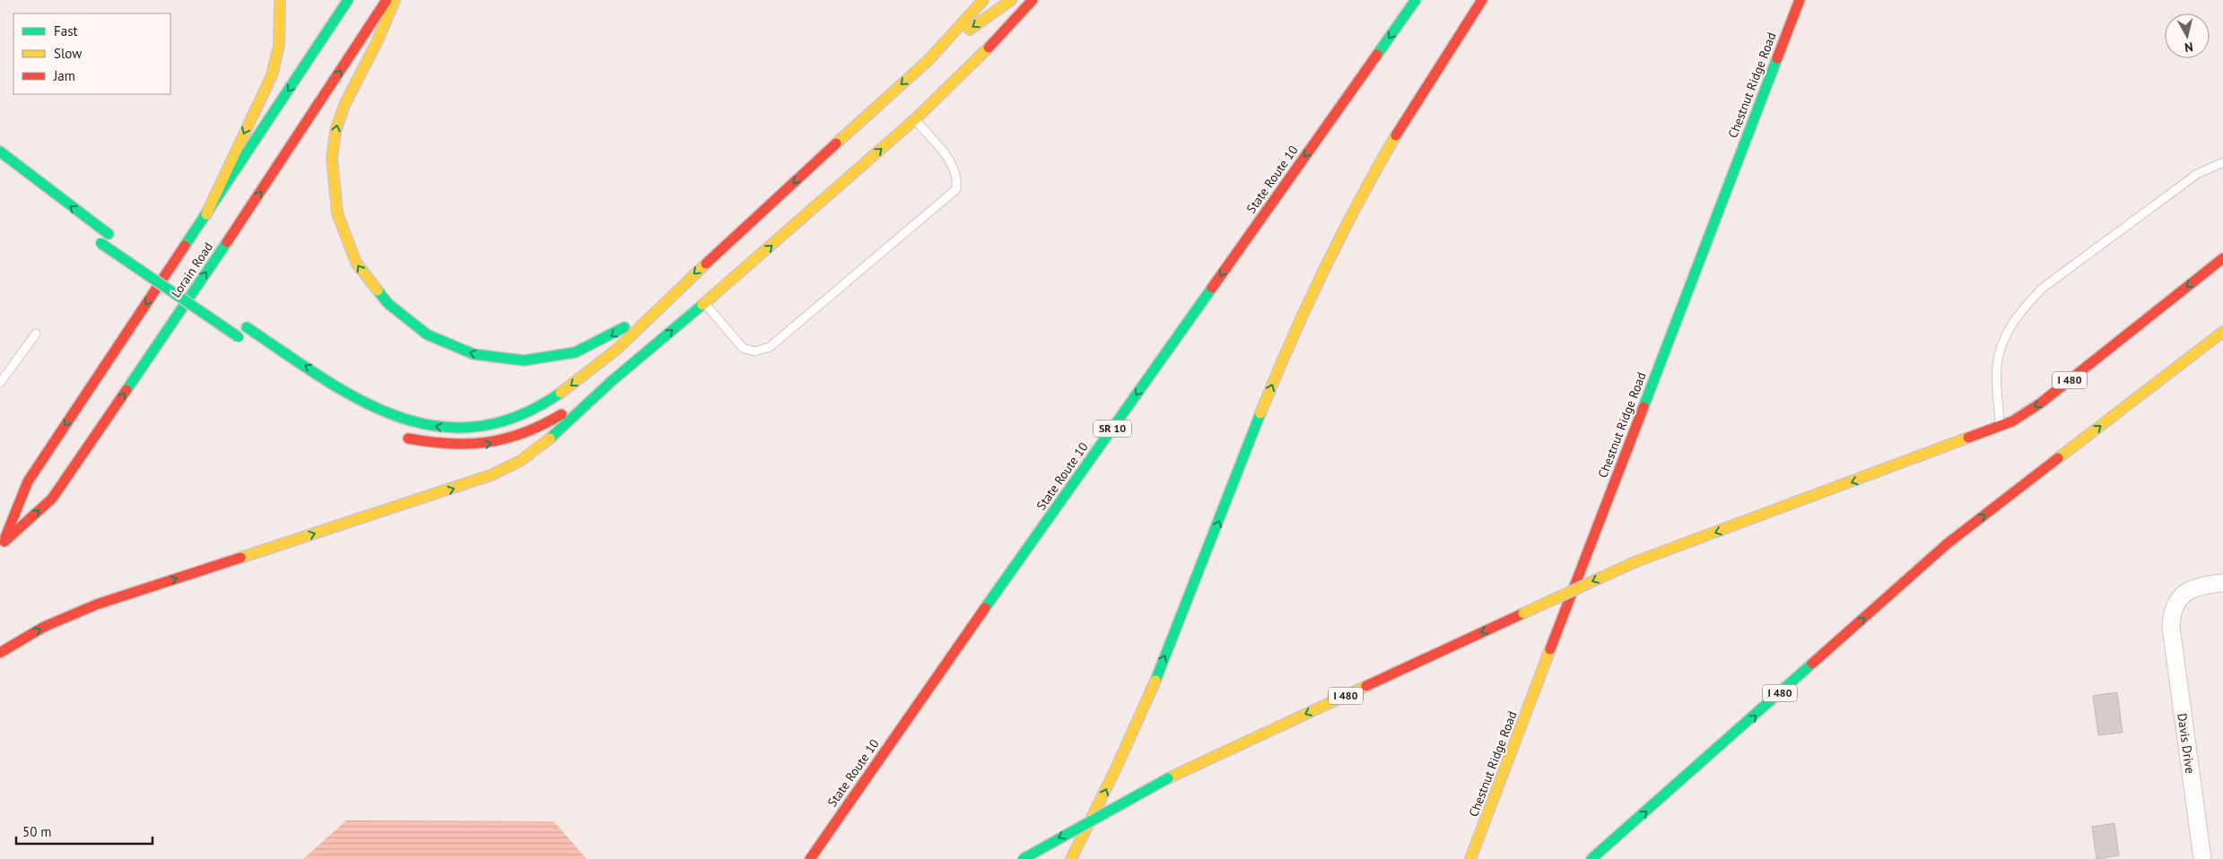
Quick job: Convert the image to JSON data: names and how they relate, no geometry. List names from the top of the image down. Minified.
{"streets":{"main road":["Chestnut Ridge Road","State Route 10","Lorain Road","I 480","SR 10"],"street":["Davis Drive"]},"legend":["Fast","Slow","Jam"],"scale_bar":"50 m","north":"bottom"}
